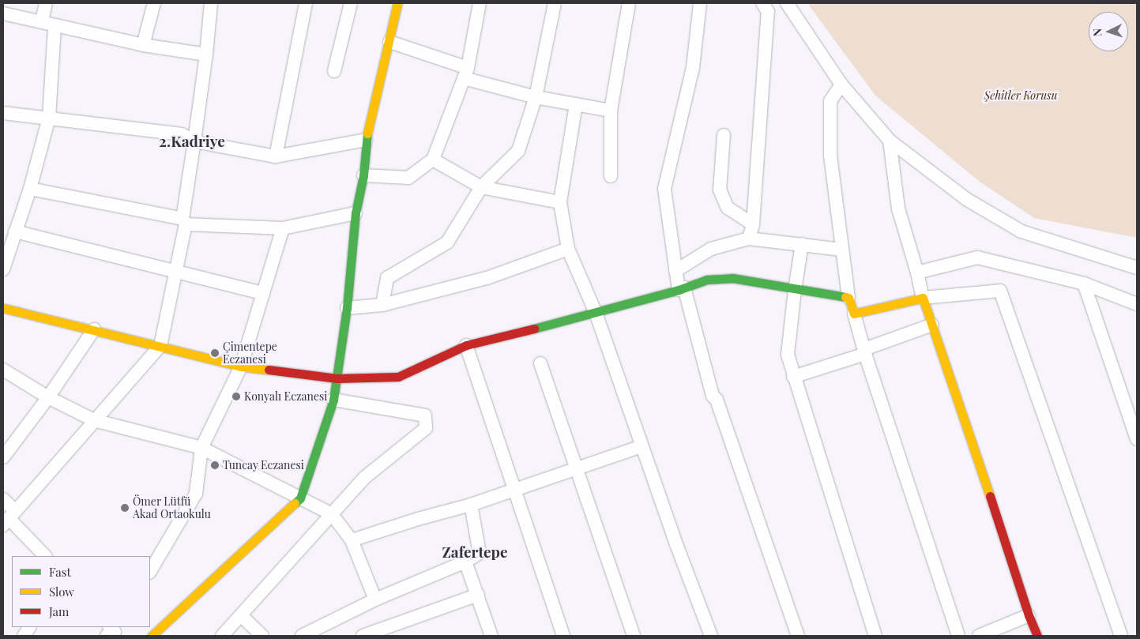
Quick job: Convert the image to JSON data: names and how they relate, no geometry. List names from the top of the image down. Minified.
{"districts":["2.Kadriye","Zafertepe"],"parks":["Şehitler Korusu"],"places":["Çimentepe Eczanesi","Konyalı Eczanesi","Tuncay Eczanesi","Ömer Lütfü Akad Ortaokulu"],"legend":["Fast","Slow","Jam"],"north":"left"}
